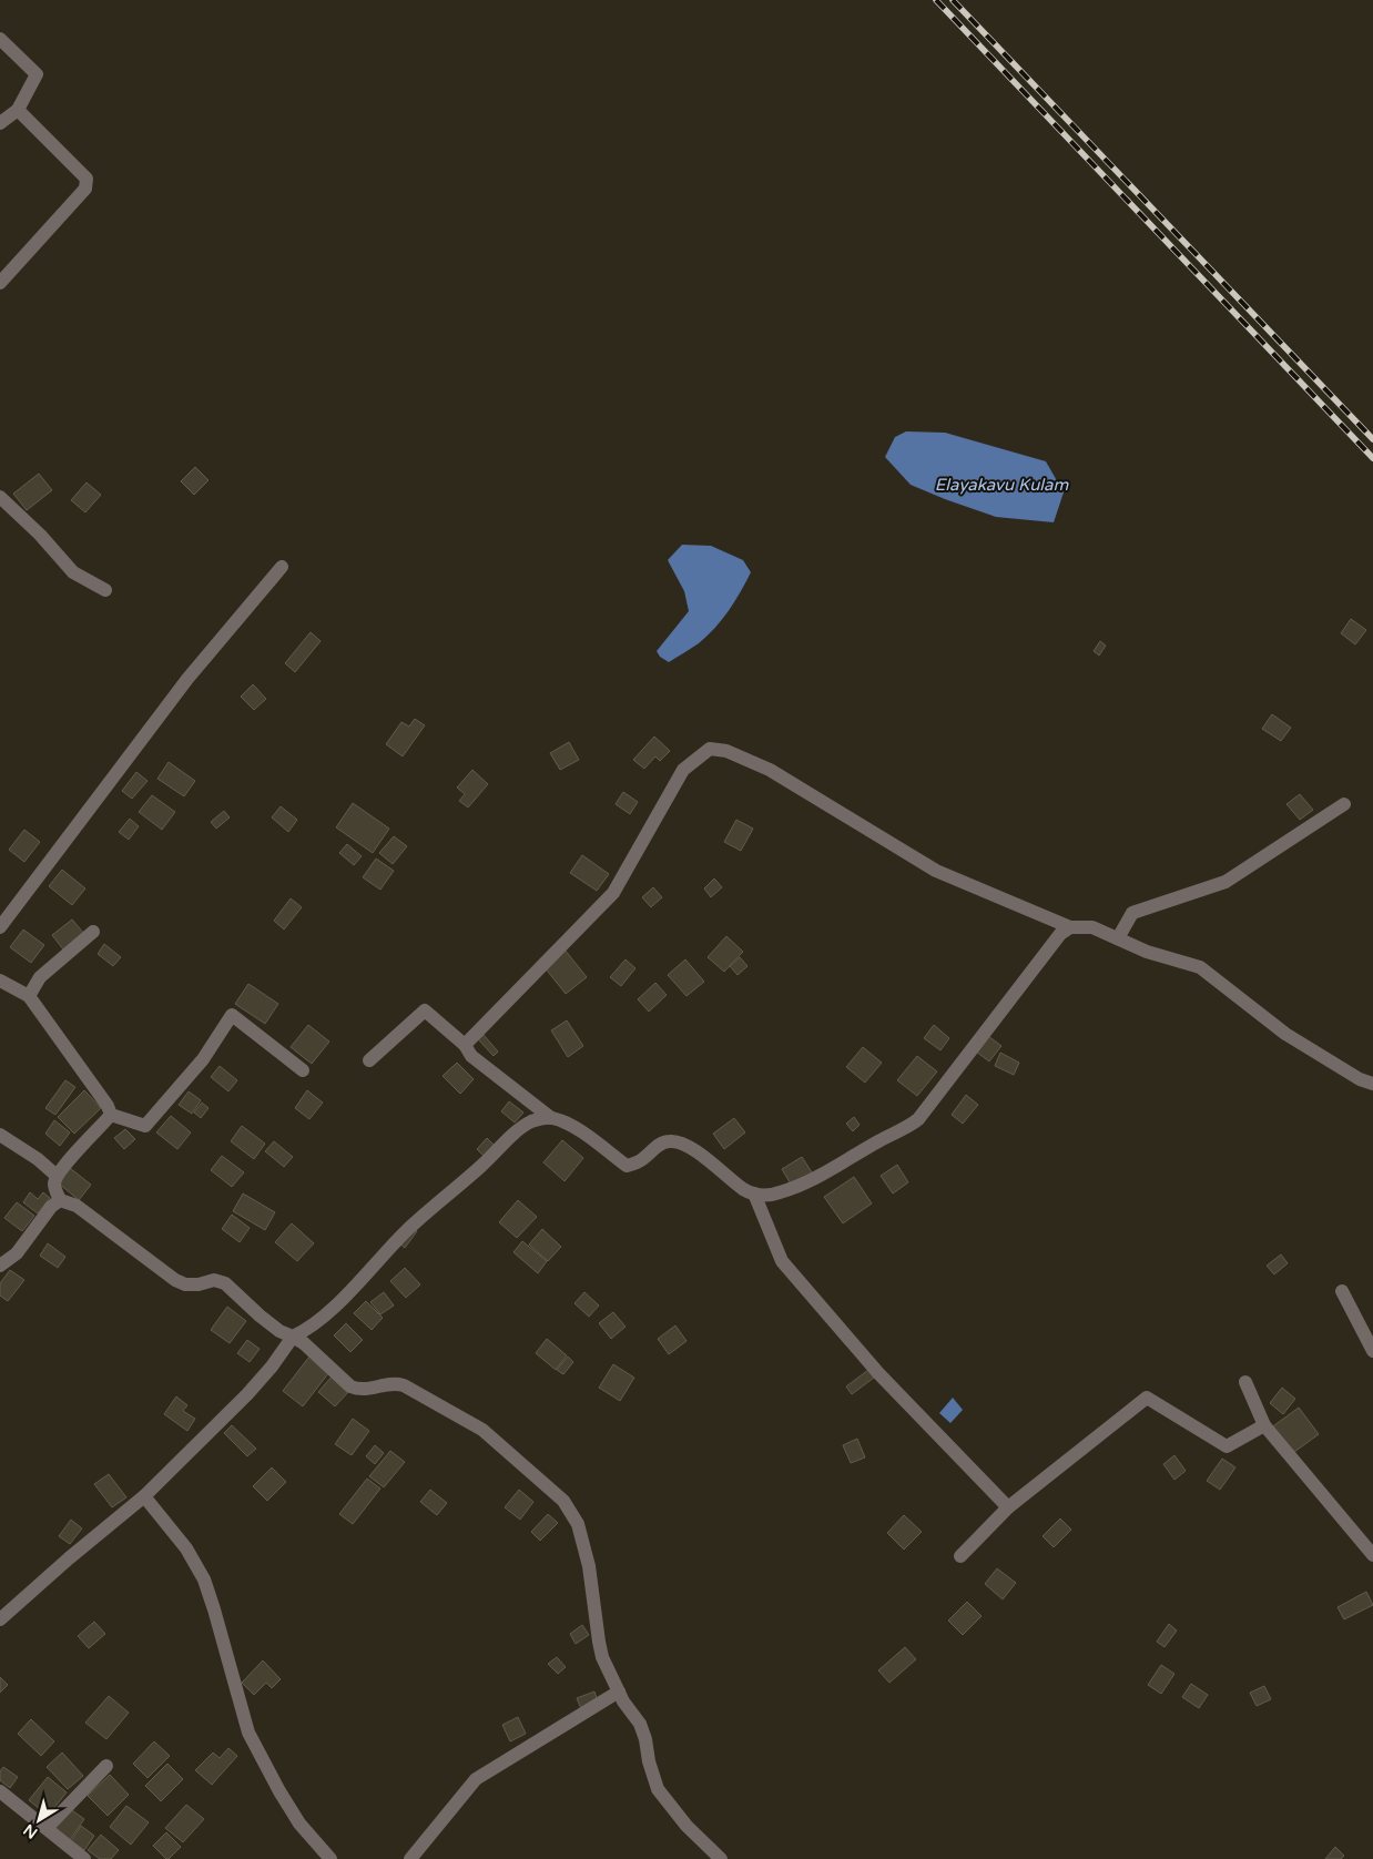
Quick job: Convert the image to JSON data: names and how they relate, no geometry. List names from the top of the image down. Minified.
{"water":["Elayakavu Kulam"],"north":"bottom left"}
